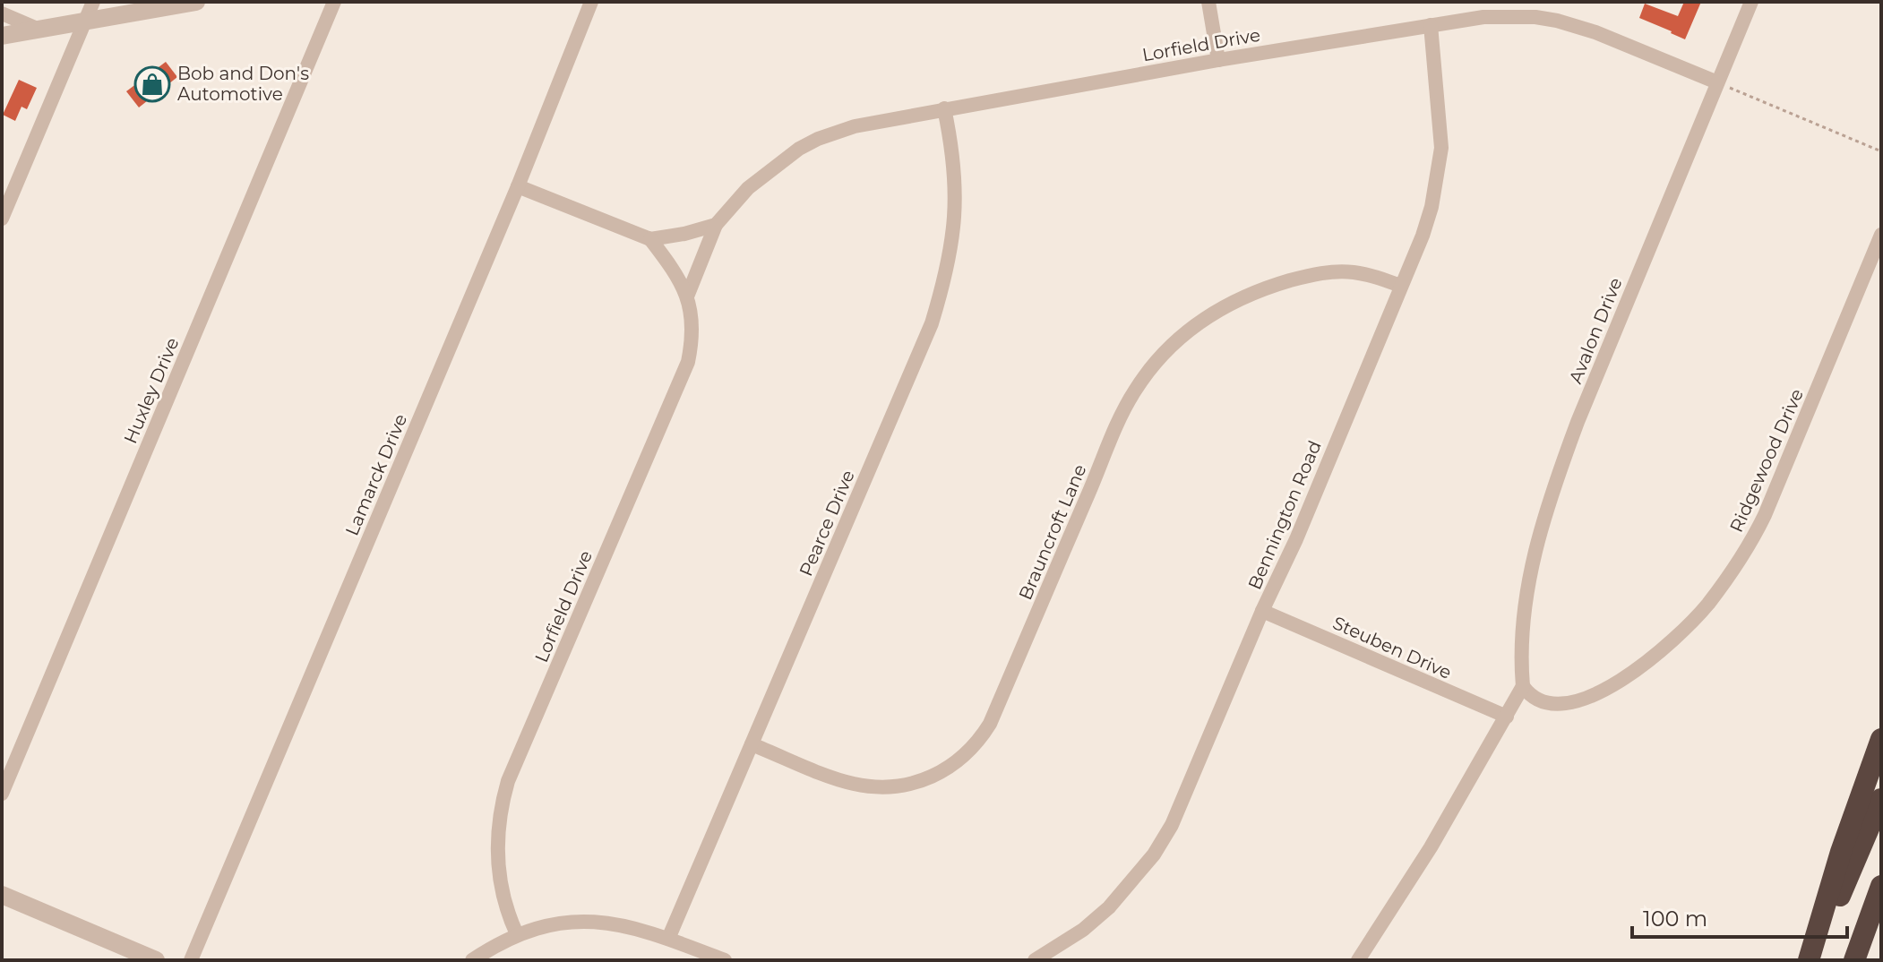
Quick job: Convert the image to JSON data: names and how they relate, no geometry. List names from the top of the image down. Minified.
{"streets":{"street":["Lorfield Drive","Avalon Drive","Huxley Drive","Ridgewood Drive","Lamarck Drive","Bennington Road","Pearce Drive","Brauncroft Lane","Steuben Drive"]},"crossings":[["Lorfield Drive","Avalon Drive"],["Lorfield Drive","Bennington Road"],["Lorfield Drive","Pearce Drive"],["Avalon Drive","Ridgewood Drive"],["Bennington Road","Brauncroft Lane"],["Bennington Road","Steuben Drive"],["Pearce Drive","Brauncroft Lane"]],"places":{"shop":["Bob and Don's Automotive"]},"scale_bar":"100 m"}
